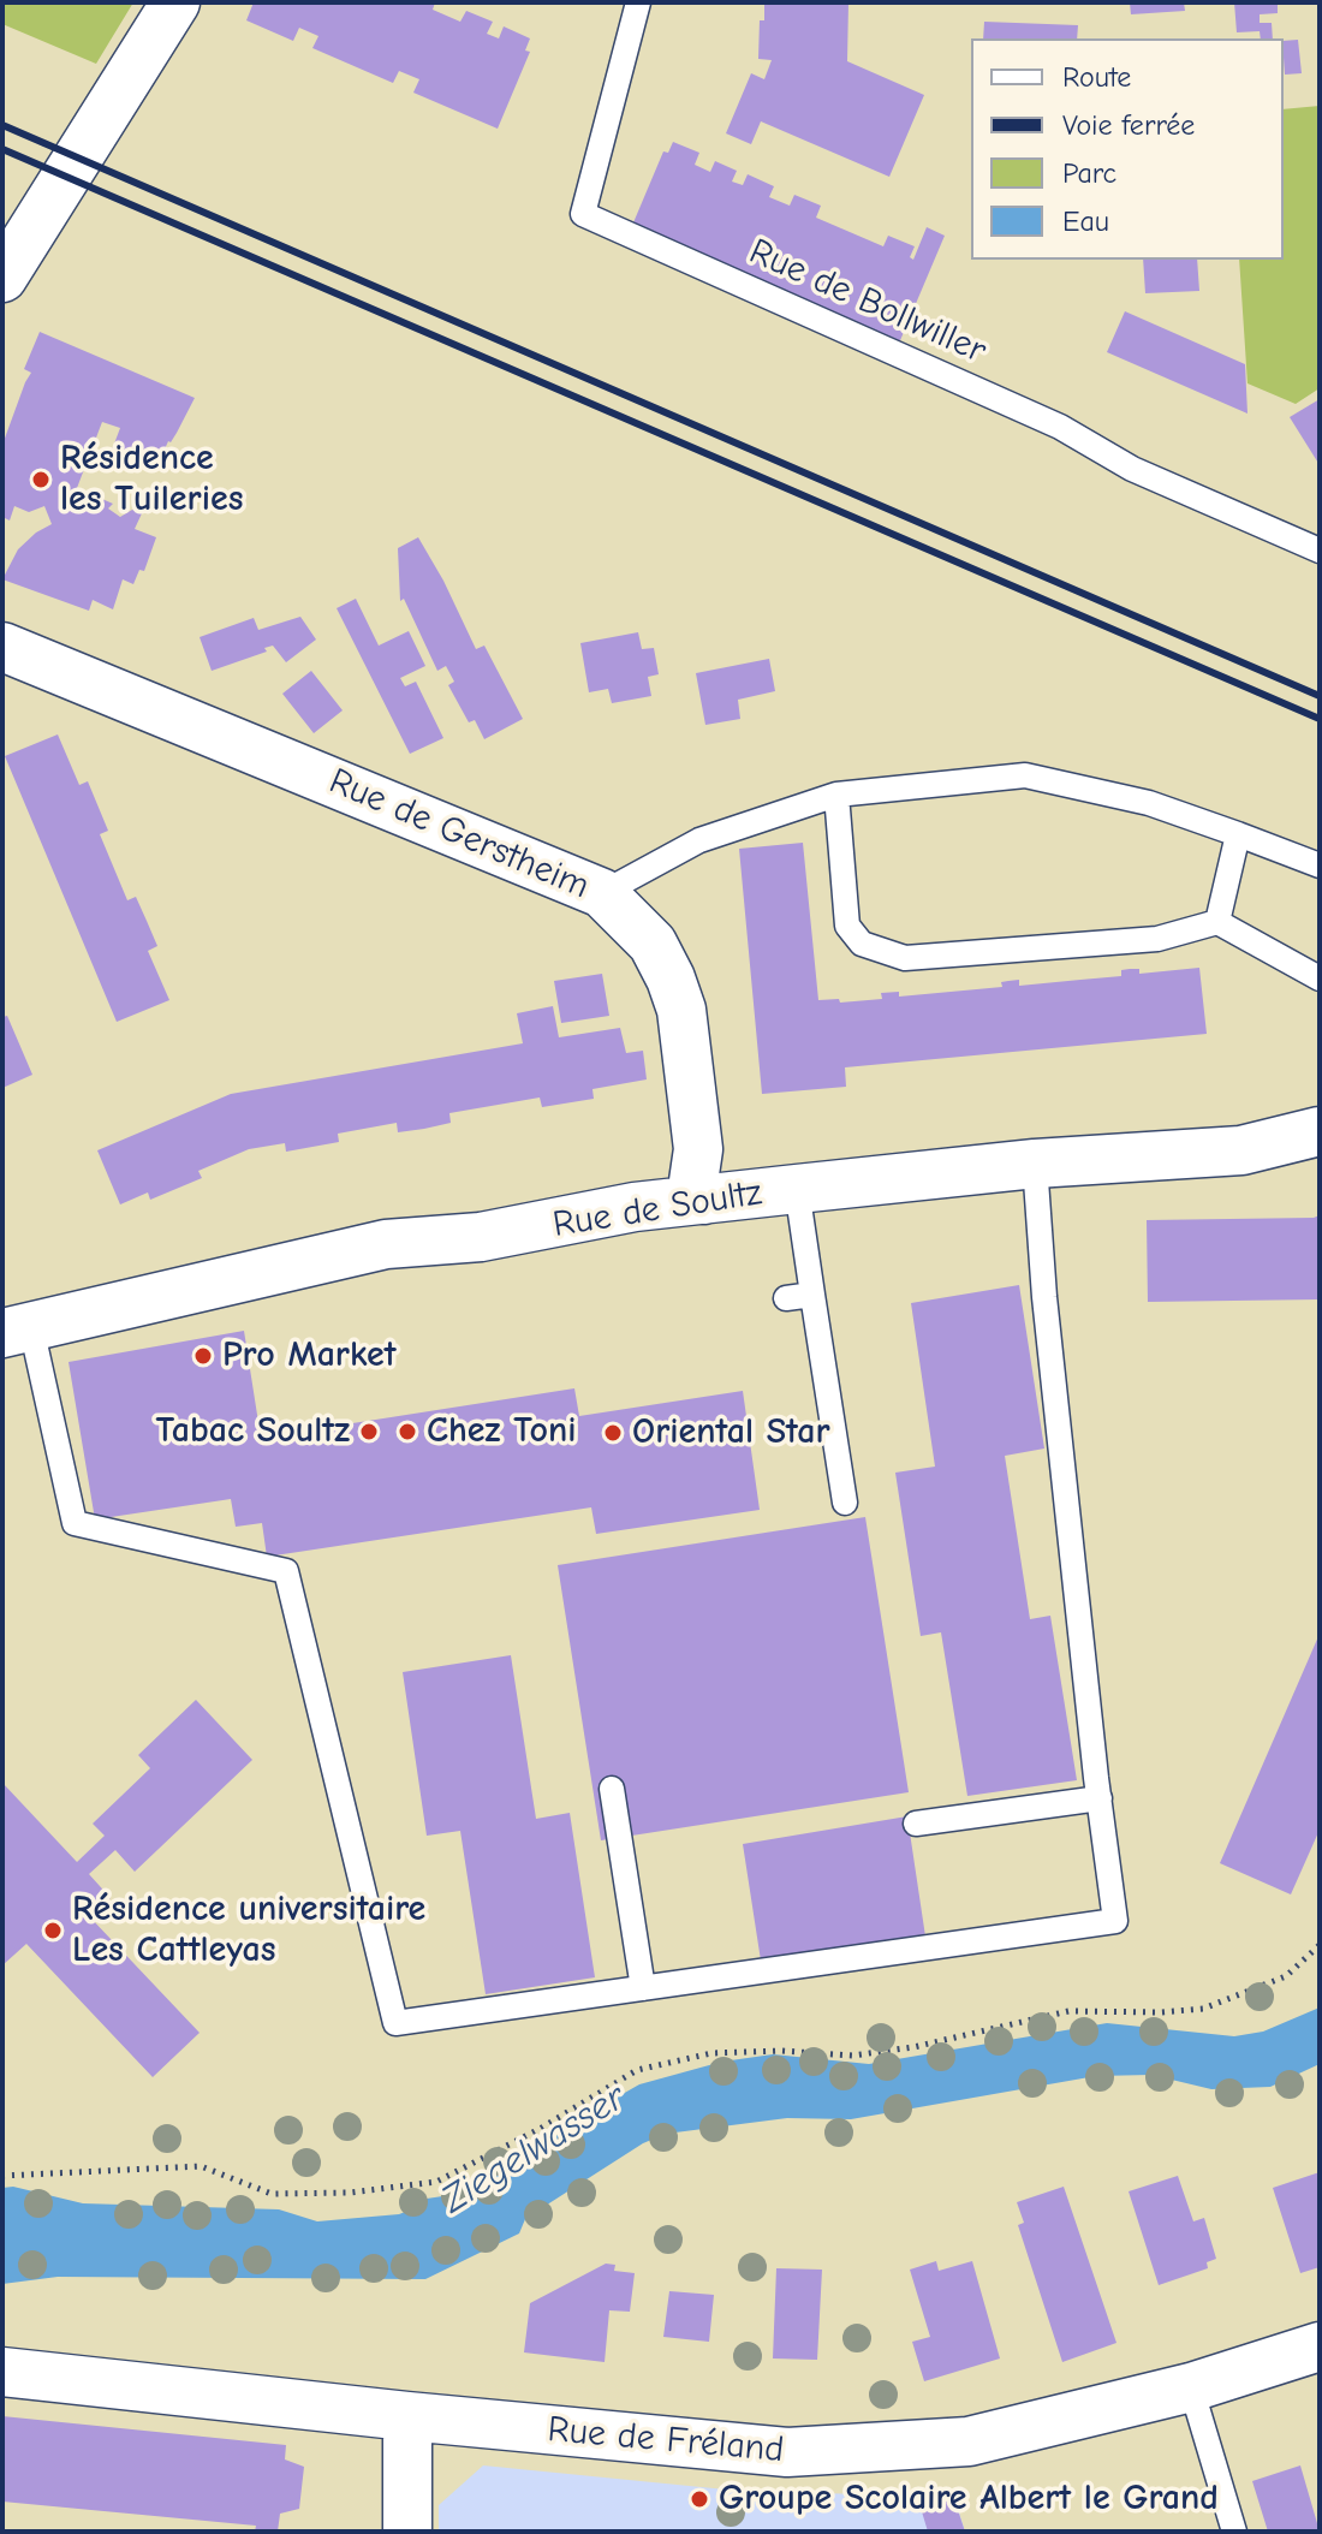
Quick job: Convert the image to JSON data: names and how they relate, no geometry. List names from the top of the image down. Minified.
{"streets":{"street":["Rue de Gerstheim","Rue de Soultz","Rue de Fréland"],"lane":["Rue de Bollwiller"]},"crossings":[["Rue de Gerstheim","Rue de Soultz"]],"water":["Ziegelwasser"],"places":["Résidence les Tuileries","Pro Market","Tabac Soultz","Chez Toni","Oriental Star","Résidence universitaire Les Cattleyas","Groupe Scolaire Albert le Grand"],"legend":["Route","Voie ferrée","Parc","Eau"]}
